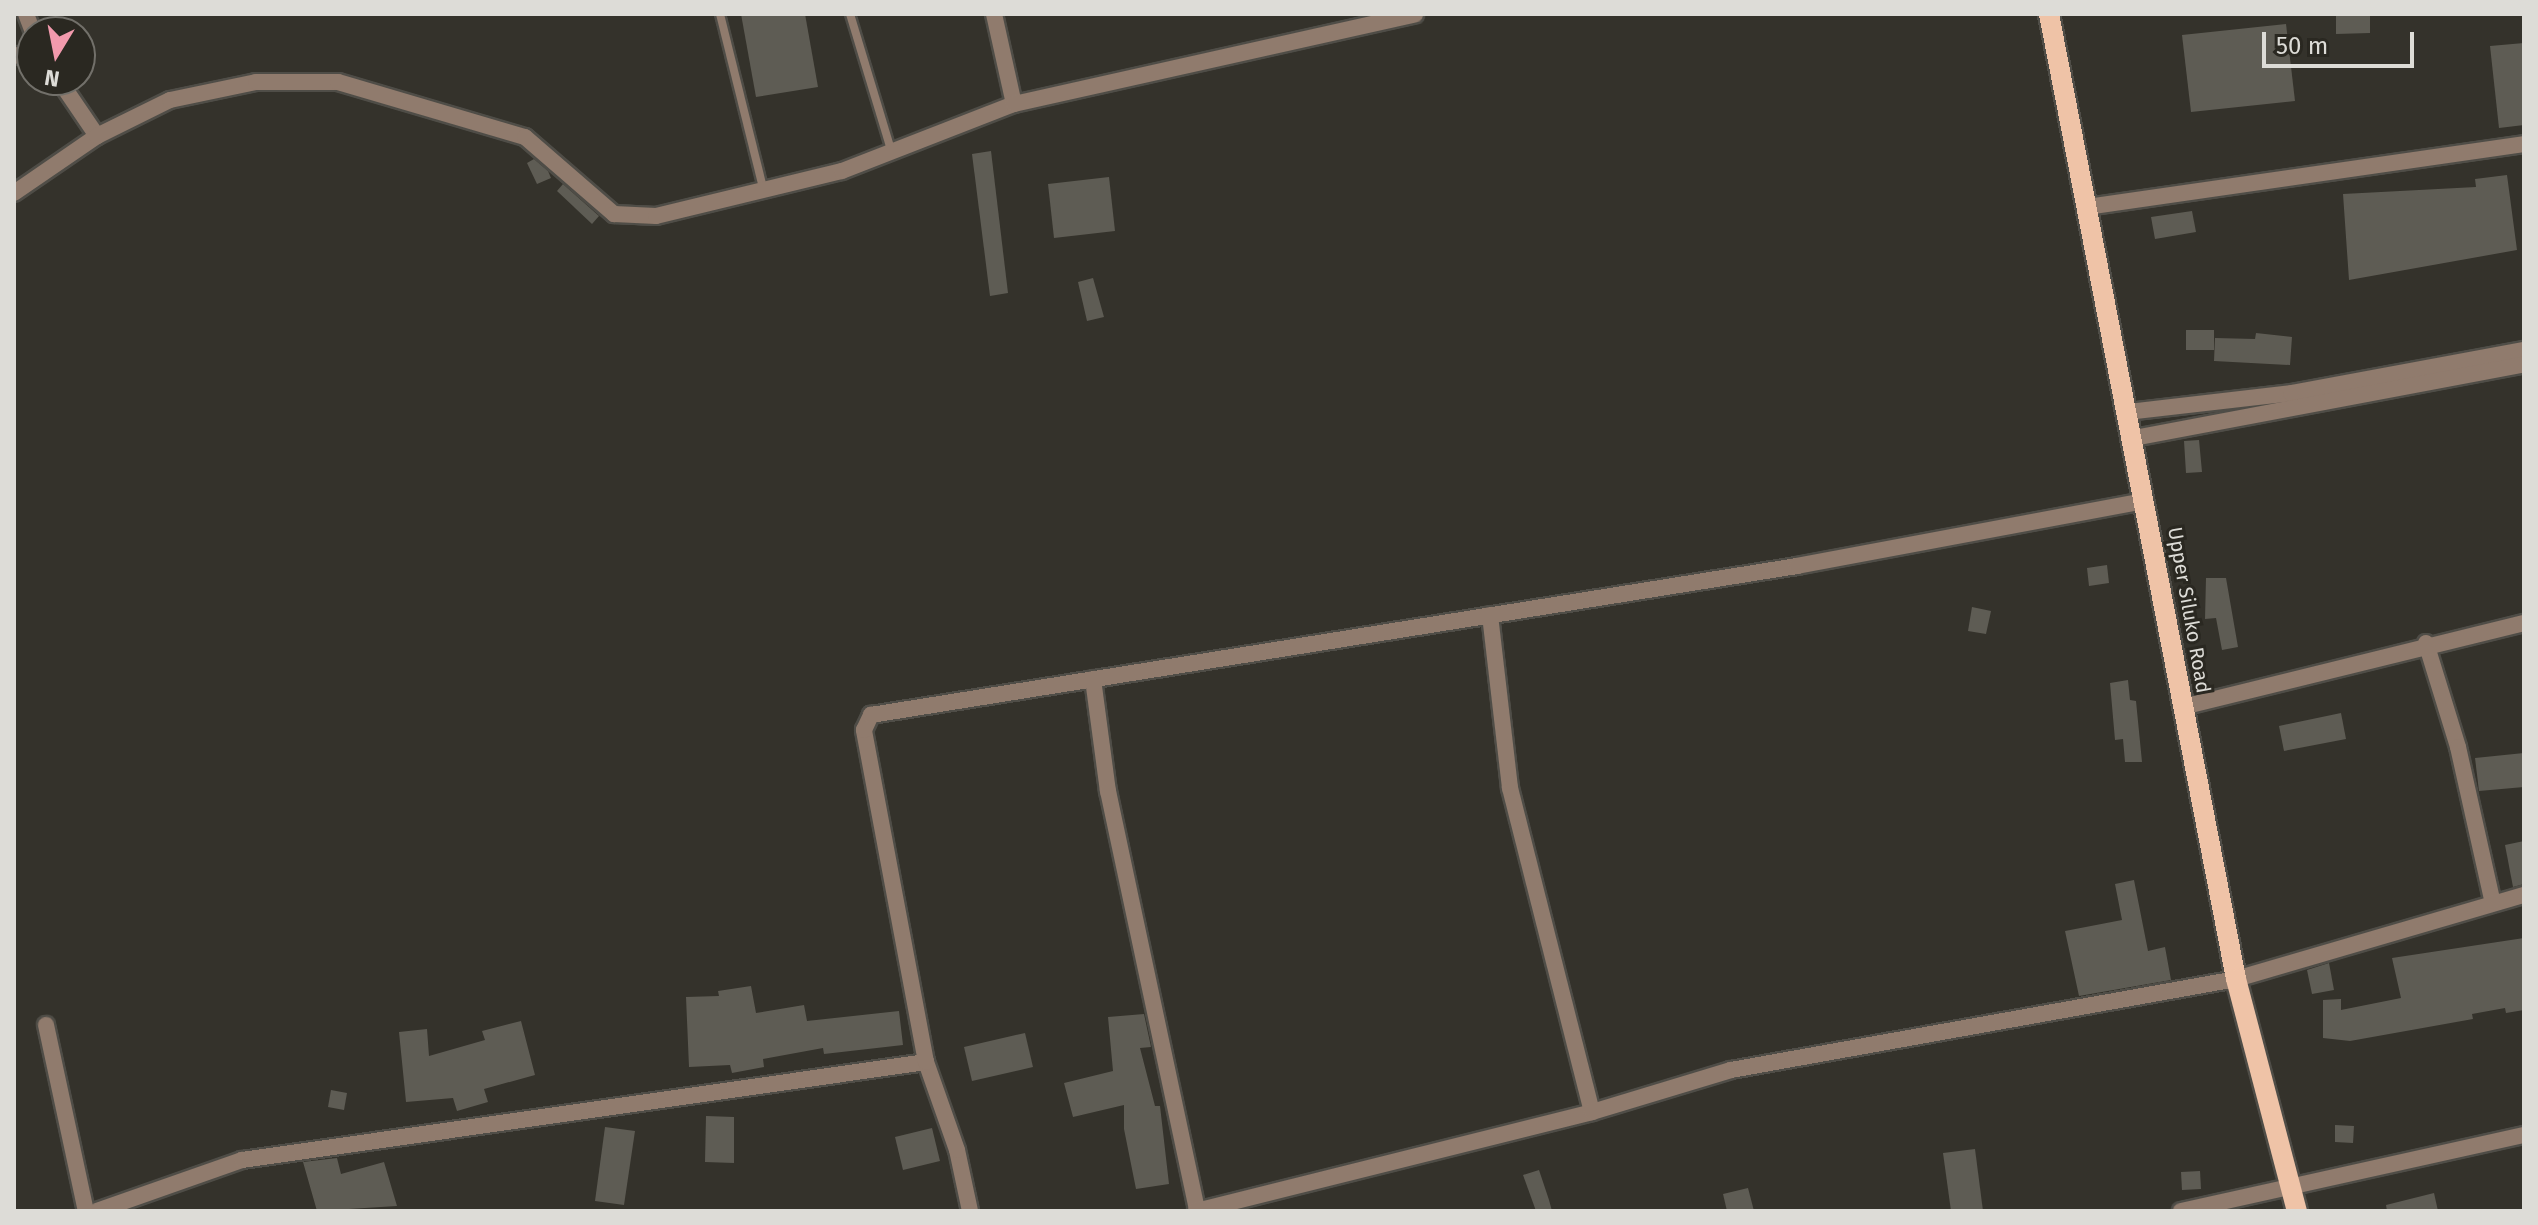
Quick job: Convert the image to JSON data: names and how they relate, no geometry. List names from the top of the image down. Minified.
{"streets":{"main road":["Upper Siluko Road"]},"scale_bar":"50 m","north":"bottom"}
